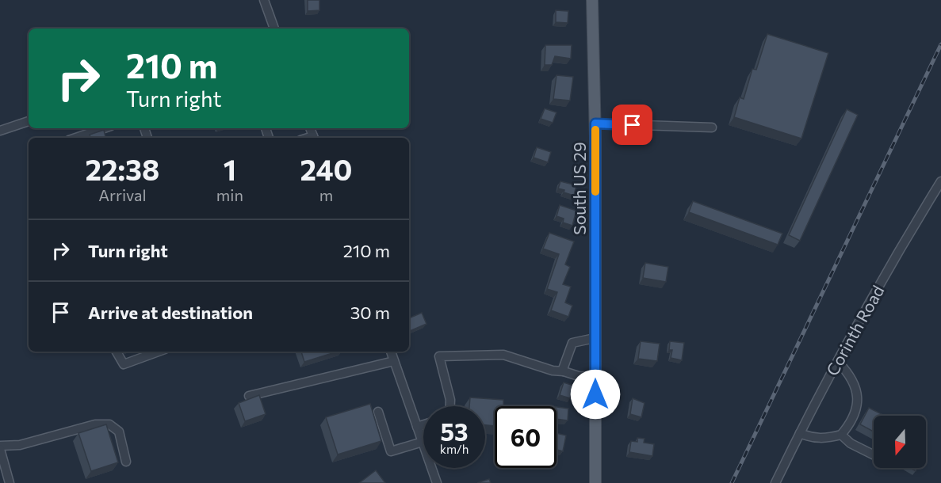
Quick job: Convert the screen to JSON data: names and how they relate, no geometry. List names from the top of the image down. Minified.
{"streets":{"main road":["South US 29"],"street":["Corinth Road"]},"north":"bottom","page":{"turn":["210 m","Turn right"],"eta":["22:38","Arrival","1","min","240","m"],"list":[{"name":"Turn right","value":"210 m"},{"name":"Arrive at destination","value":"30 m"}],"speed":"53 km/h","limit":"60"}}
